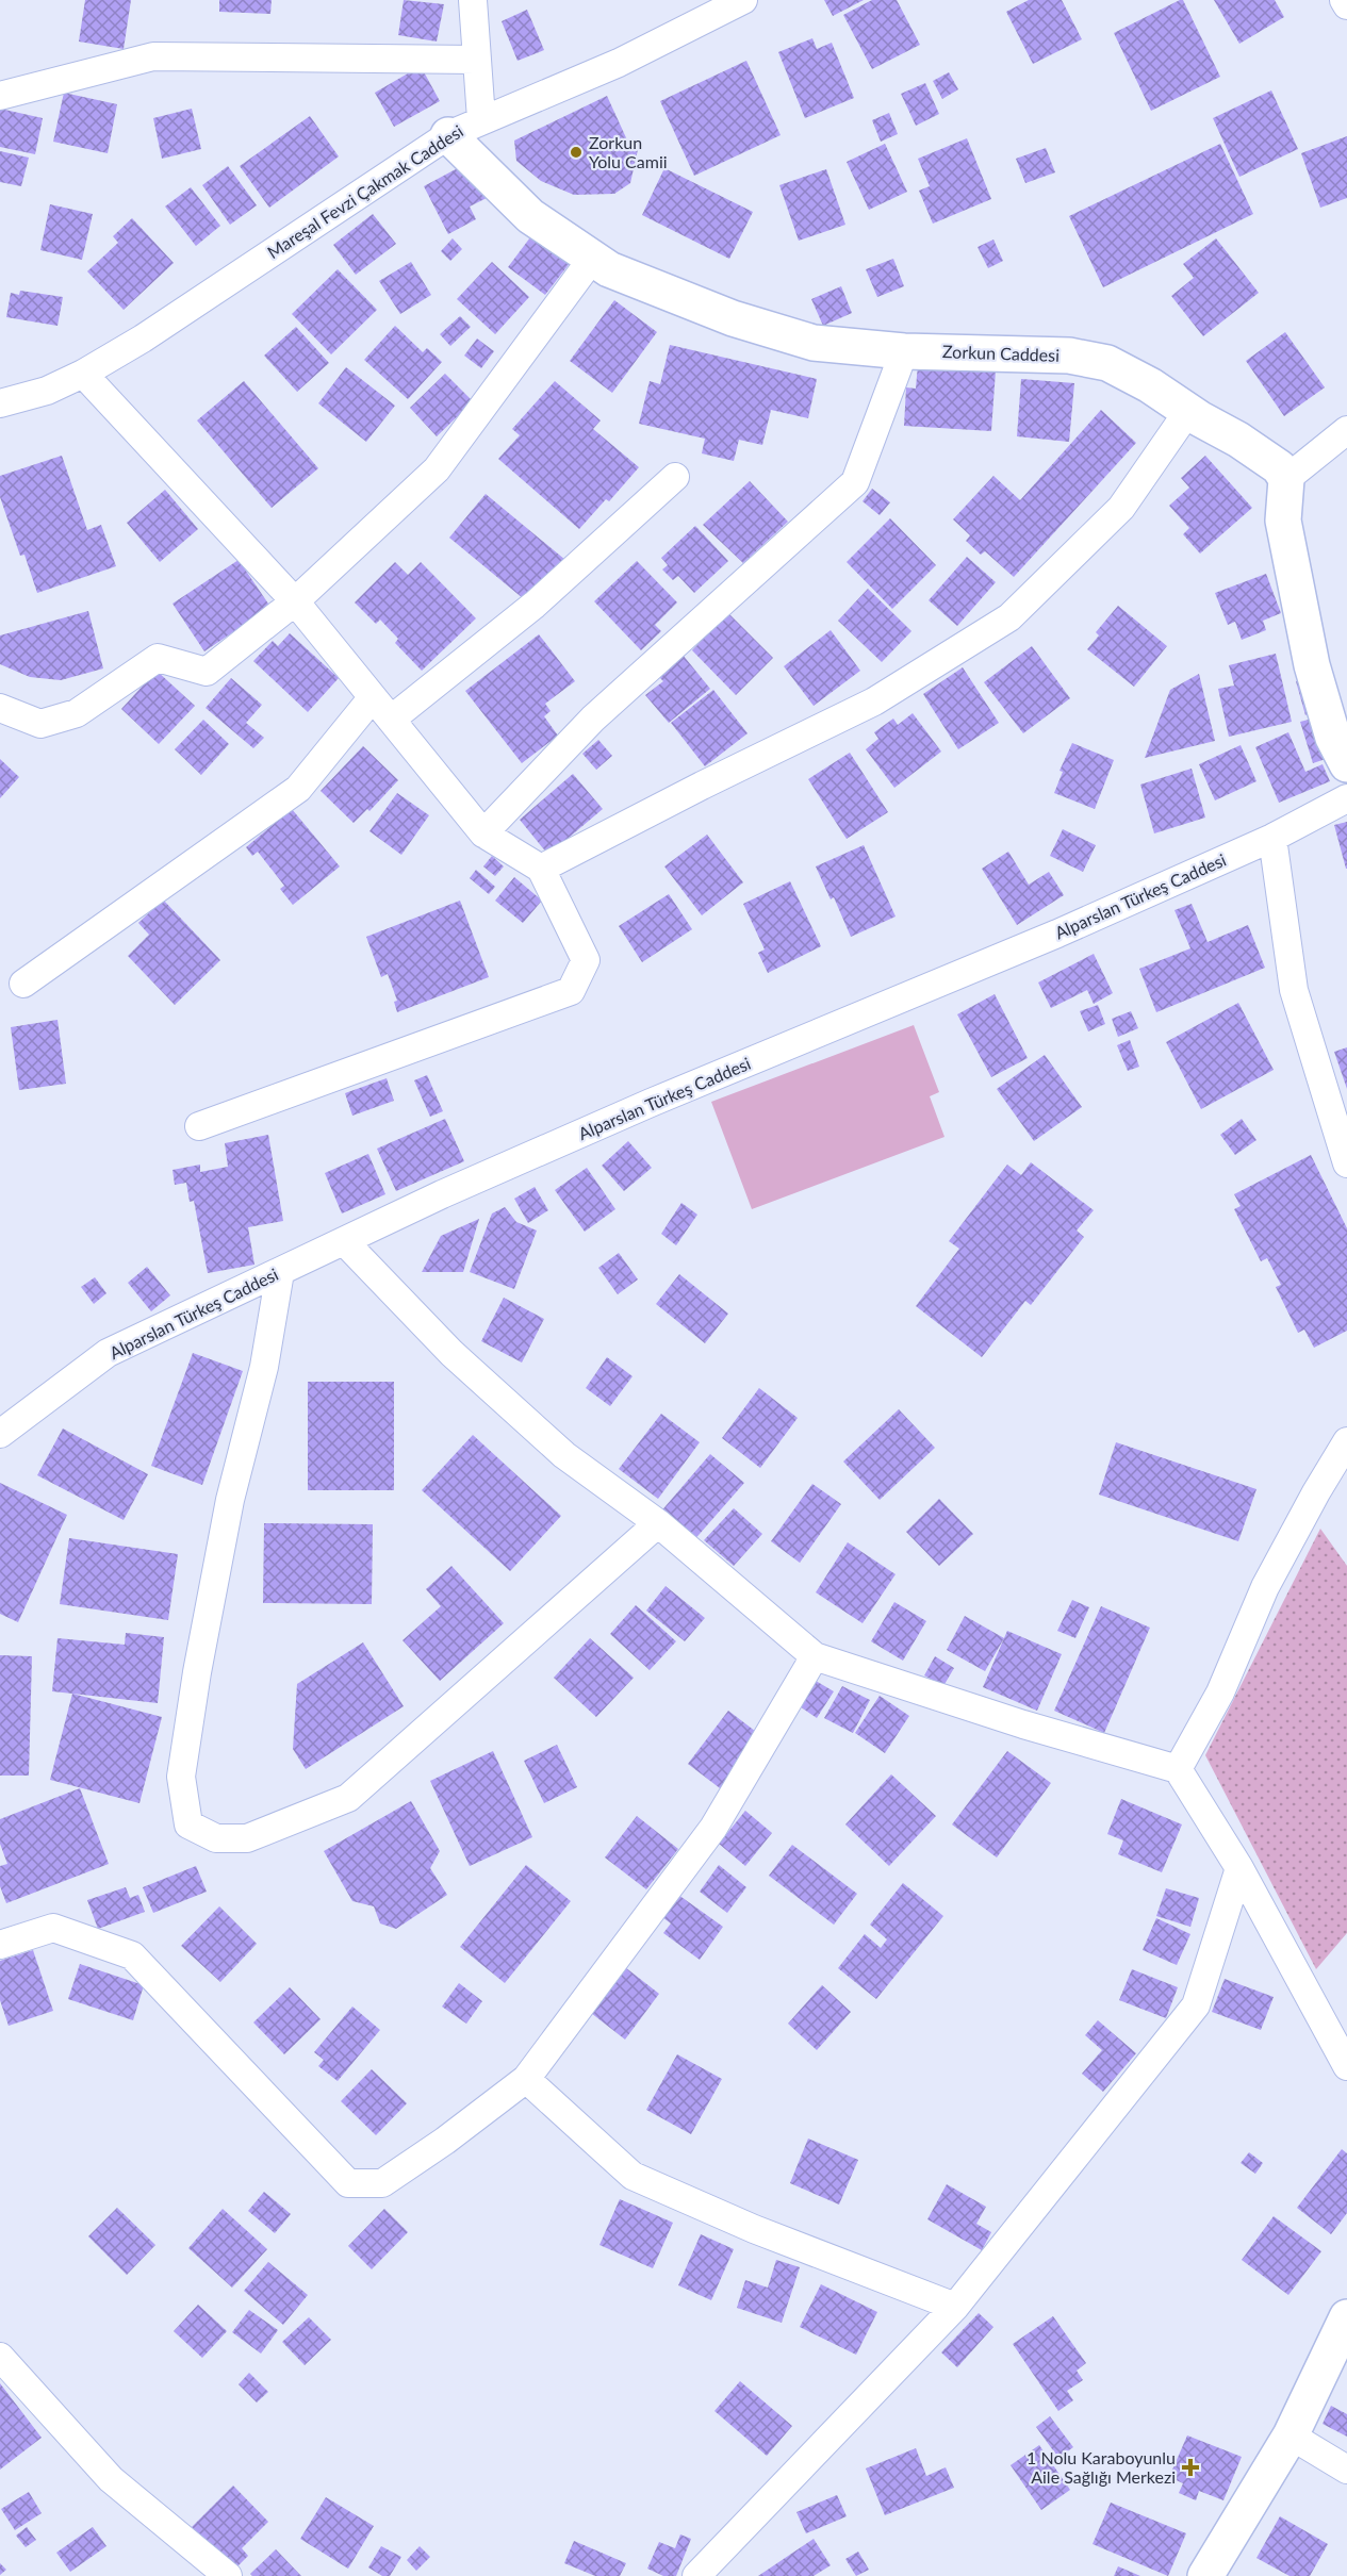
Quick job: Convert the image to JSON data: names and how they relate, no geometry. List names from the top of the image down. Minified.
{"streets":{"street":["Mareşal Fevzi Çakmak Caddesi","Zorkun Caddesi","Alparslan Türkeş Caddesi"]},"crossings":[["Mareşal Fevzi Çakmak Caddesi","Zorkun Caddesi"]],"places":{"other":["Zorkun Yolu Camii"],"health":["1 Nolu Karaboyunlu Aile Sağlığı Merkezi"]}}
